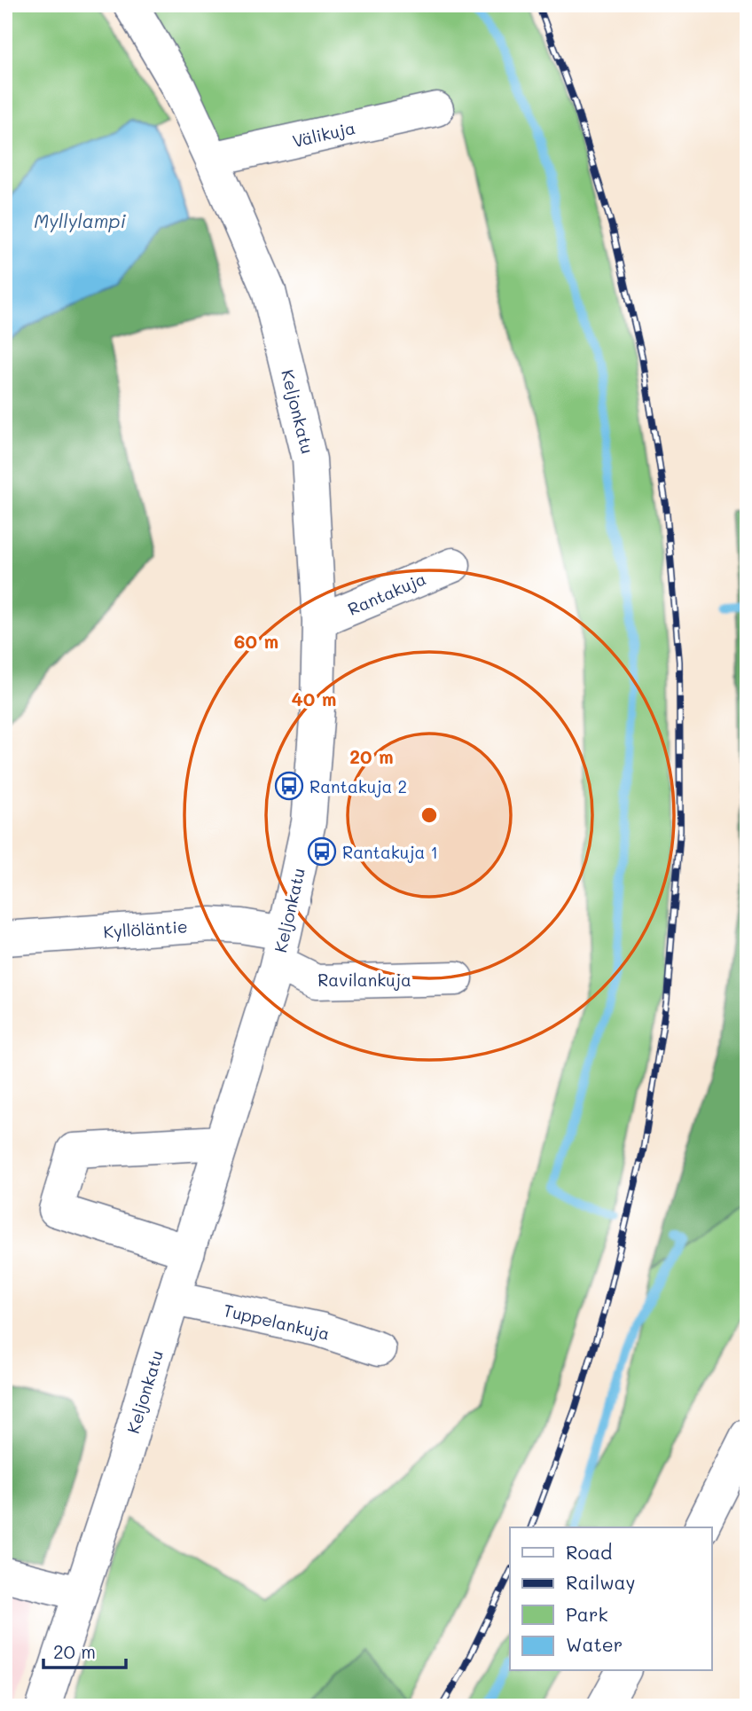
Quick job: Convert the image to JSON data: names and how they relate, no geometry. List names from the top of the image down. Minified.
{"streets":{"main road":["Välikuja","Keljonkatu","Rantakuja","Kyllöläntie","Ravilankuja","Tuppelankuja"]},"crossings":[["Välikuja","Keljonkatu"],["Keljonkatu","Rantakuja"],["Keljonkatu","Kyllöläntie"],["Keljonkatu","Ravilankuja"],["Keljonkatu","Tuppelankuja"]],"water":["Myllylampi"],"places":{"bus stop":["Rantakuja 2","Rantakuja 1"]},"legend":["Road","Railway","Park","Water"],"scale_bar":"20 m","rings":["60 m","40 m","20 m"]}
